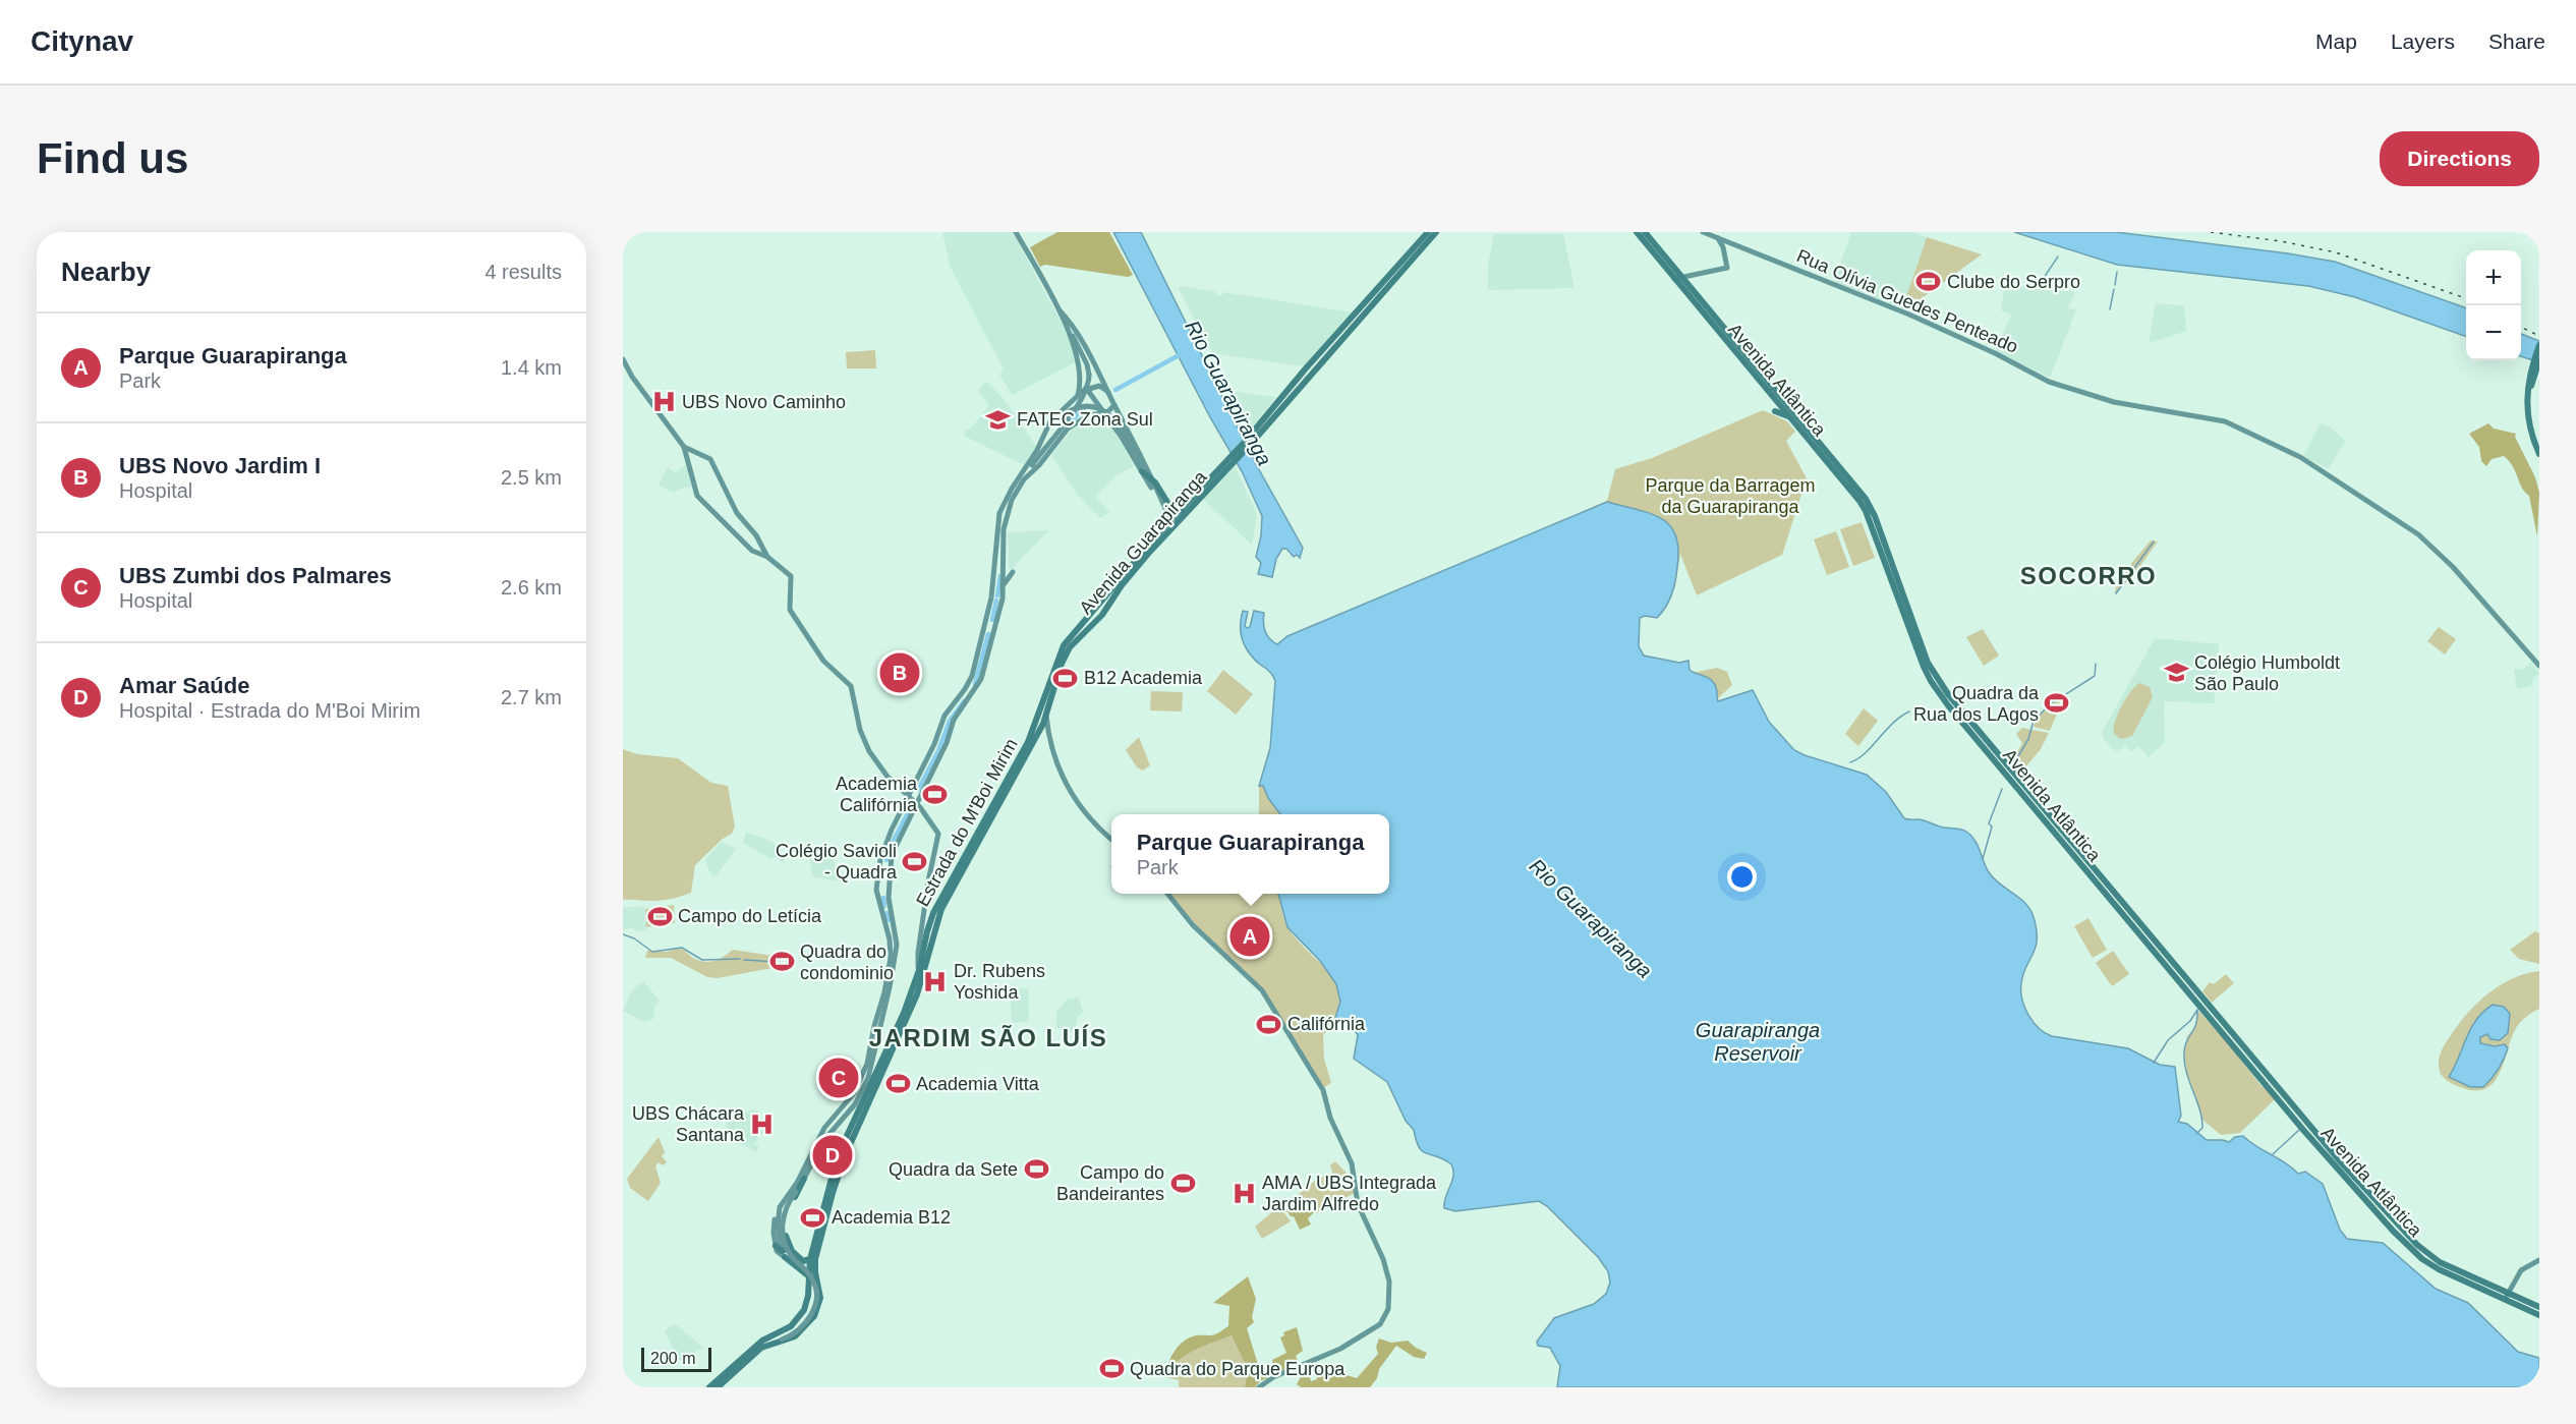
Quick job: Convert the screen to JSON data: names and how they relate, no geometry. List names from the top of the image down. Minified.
{"streets":{"main road":["Rua Olívia Guedes Penteado","Avenida Atlântica","Avenida Guarapiranga","Estrada do M'Boi Mirim"]},"crossings":[["Avenida Guarapiranga","Estrada do M'Boi Mirim"]],"districts":["SOCORRO","JARDIM SÃO LUÍS"],"water":["Rio Guarapiranga","Guarapiranga Reservoir"],"parks":["Parque da Barragem da Guarapiranga"],"places":{"sports":["Clube do Serpro","B12 Academia","Quadra da Rua dos LAgos","Academia Califórnia","Colégio Savioli - Quadra","Campo do Letícia","Quadra do condominio","Califórnia","Academia Vitta","Quadra da Sete","Campo do Bandeirantes","Academia B12","Quadra do Parque Europa"],"hospital":["UBS Novo Caminho","Dr. Rubens Yoshida","UBS Chácara Santana","AMA / UBS Integrada Jardim Alfredo"],"school or university":["FATEC Zona Sul","Colégio Humboldt São Paulo"]},"scale_bar":"200 m","page":{"header":"Citynav","nav":["Map","Layers","Share"],"buttons":"Directions","title":"Find us","heading":["Nearby","4 results"],"map_buttons":["+","−"],"list":[{"mark":"A","name":"Parque Guarapiranga","note":"Park","value":"1.4 km"},{"mark":"B","name":"UBS Novo Jardim I","note":"Hospital","value":"2.5 km"},{"mark":"C","name":"UBS Zumbi dos Palmares","note":"Hospital","value":"2.6 km"},{"mark":"D","name":"Amar Saúde","note":"Hospital · Estrada do M'Boi Mirim","value":"2.7 km"}],"pins":["B","A","C","D"],"popup":["Parque Guarapiranga","Park"],"scale":"200 m"}}
